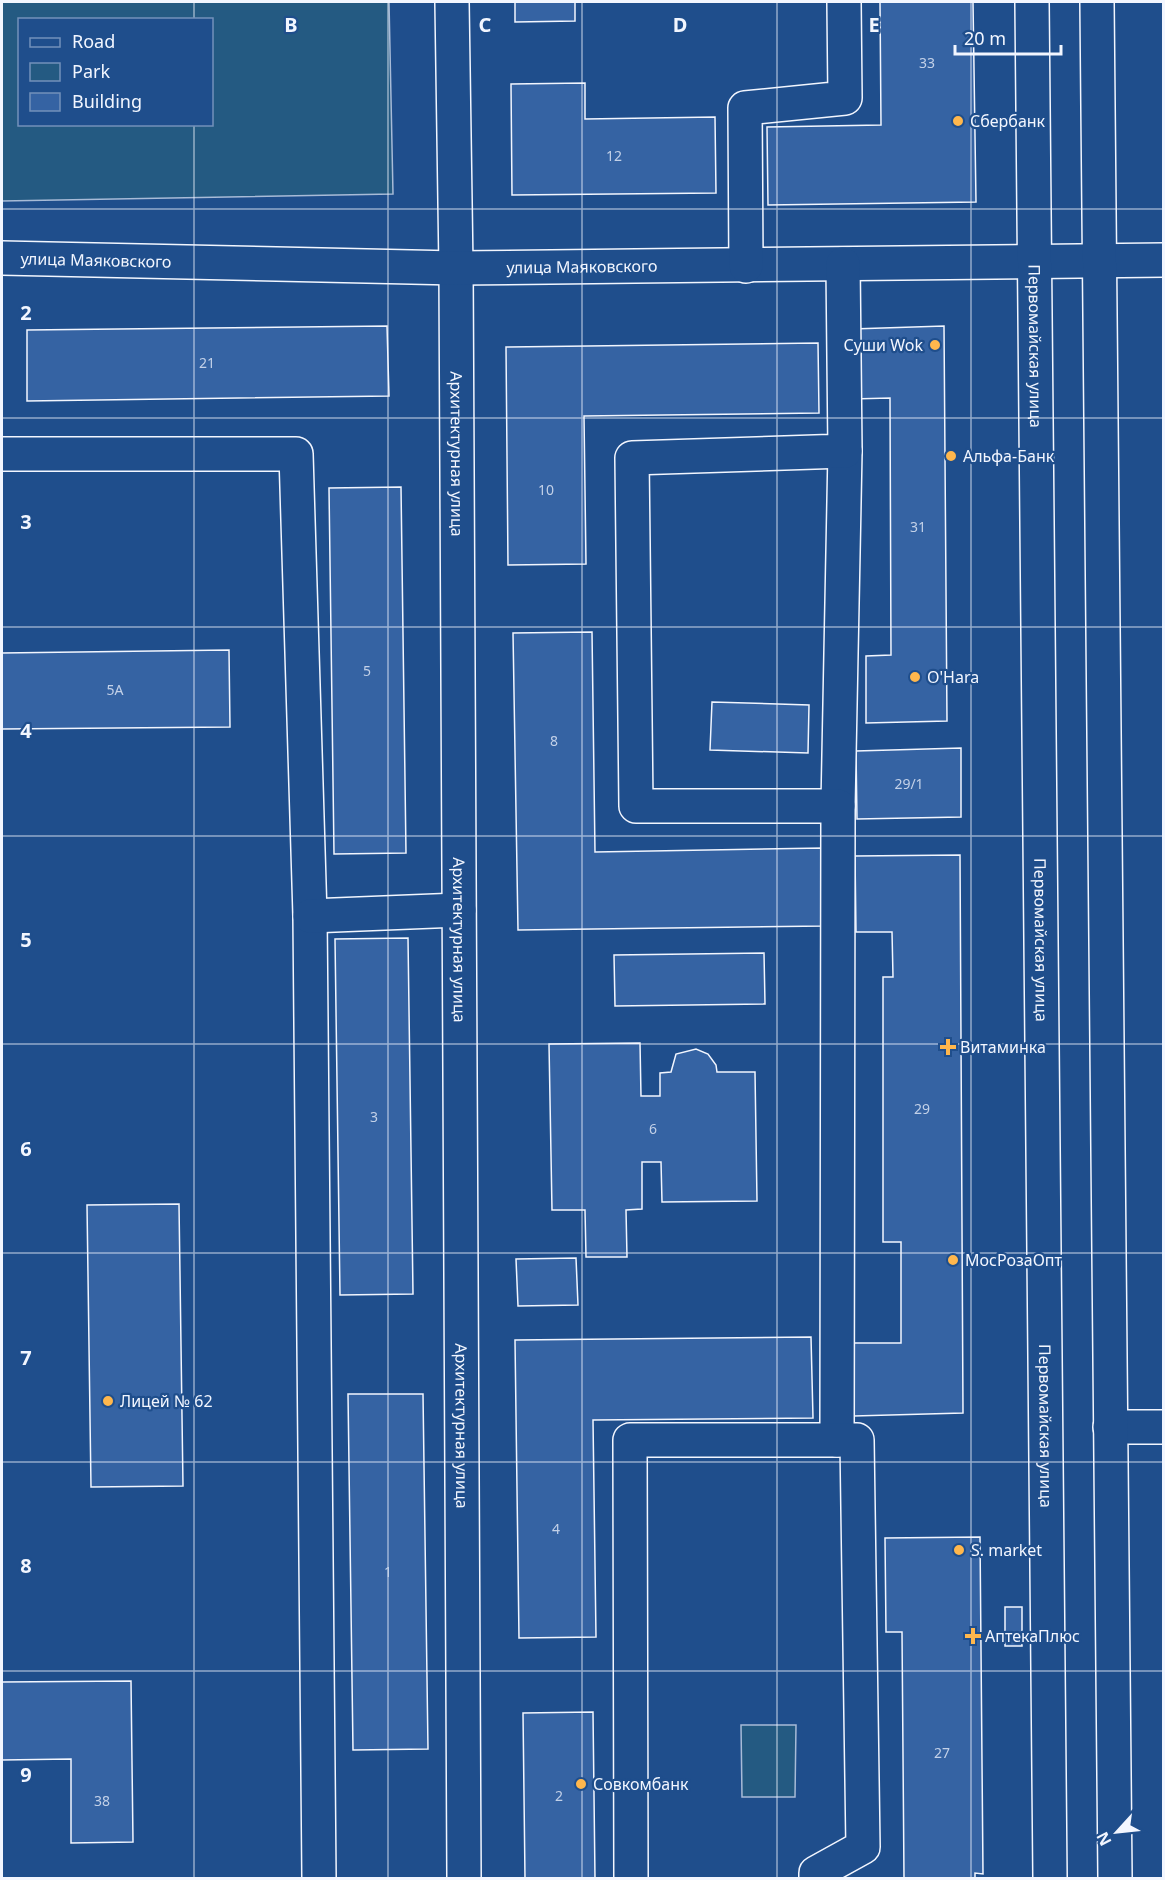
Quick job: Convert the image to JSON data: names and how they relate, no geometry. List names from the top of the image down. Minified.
{"streets":{"main road":["улица Маяковского","Первомайская улица","Архитектурная улица"]},"crossings":[["улица Маяковского","Первомайская улица"],["улица Маяковского","Архитектурная улица"]],"places":{"other":["Сбербанк","Суши Wok","Альфа-Банк","O'Hara","МосРозаОпт","Лицей № 62","S. market","Совкомбанк"],"health":["Витаминка","АптекаПлюс"]},"house_numbers":["33","12","21","10","31","5","5А","8","29/1","29","3","6","4","1","27","2","38"],"legend":["Road","Park","Building"],"scale_bar":"20 m","north":"bottom left","grid":{"columns":["B","C","D","E"],"rows":["2","3","4","5","6","7","8","9"]}}
